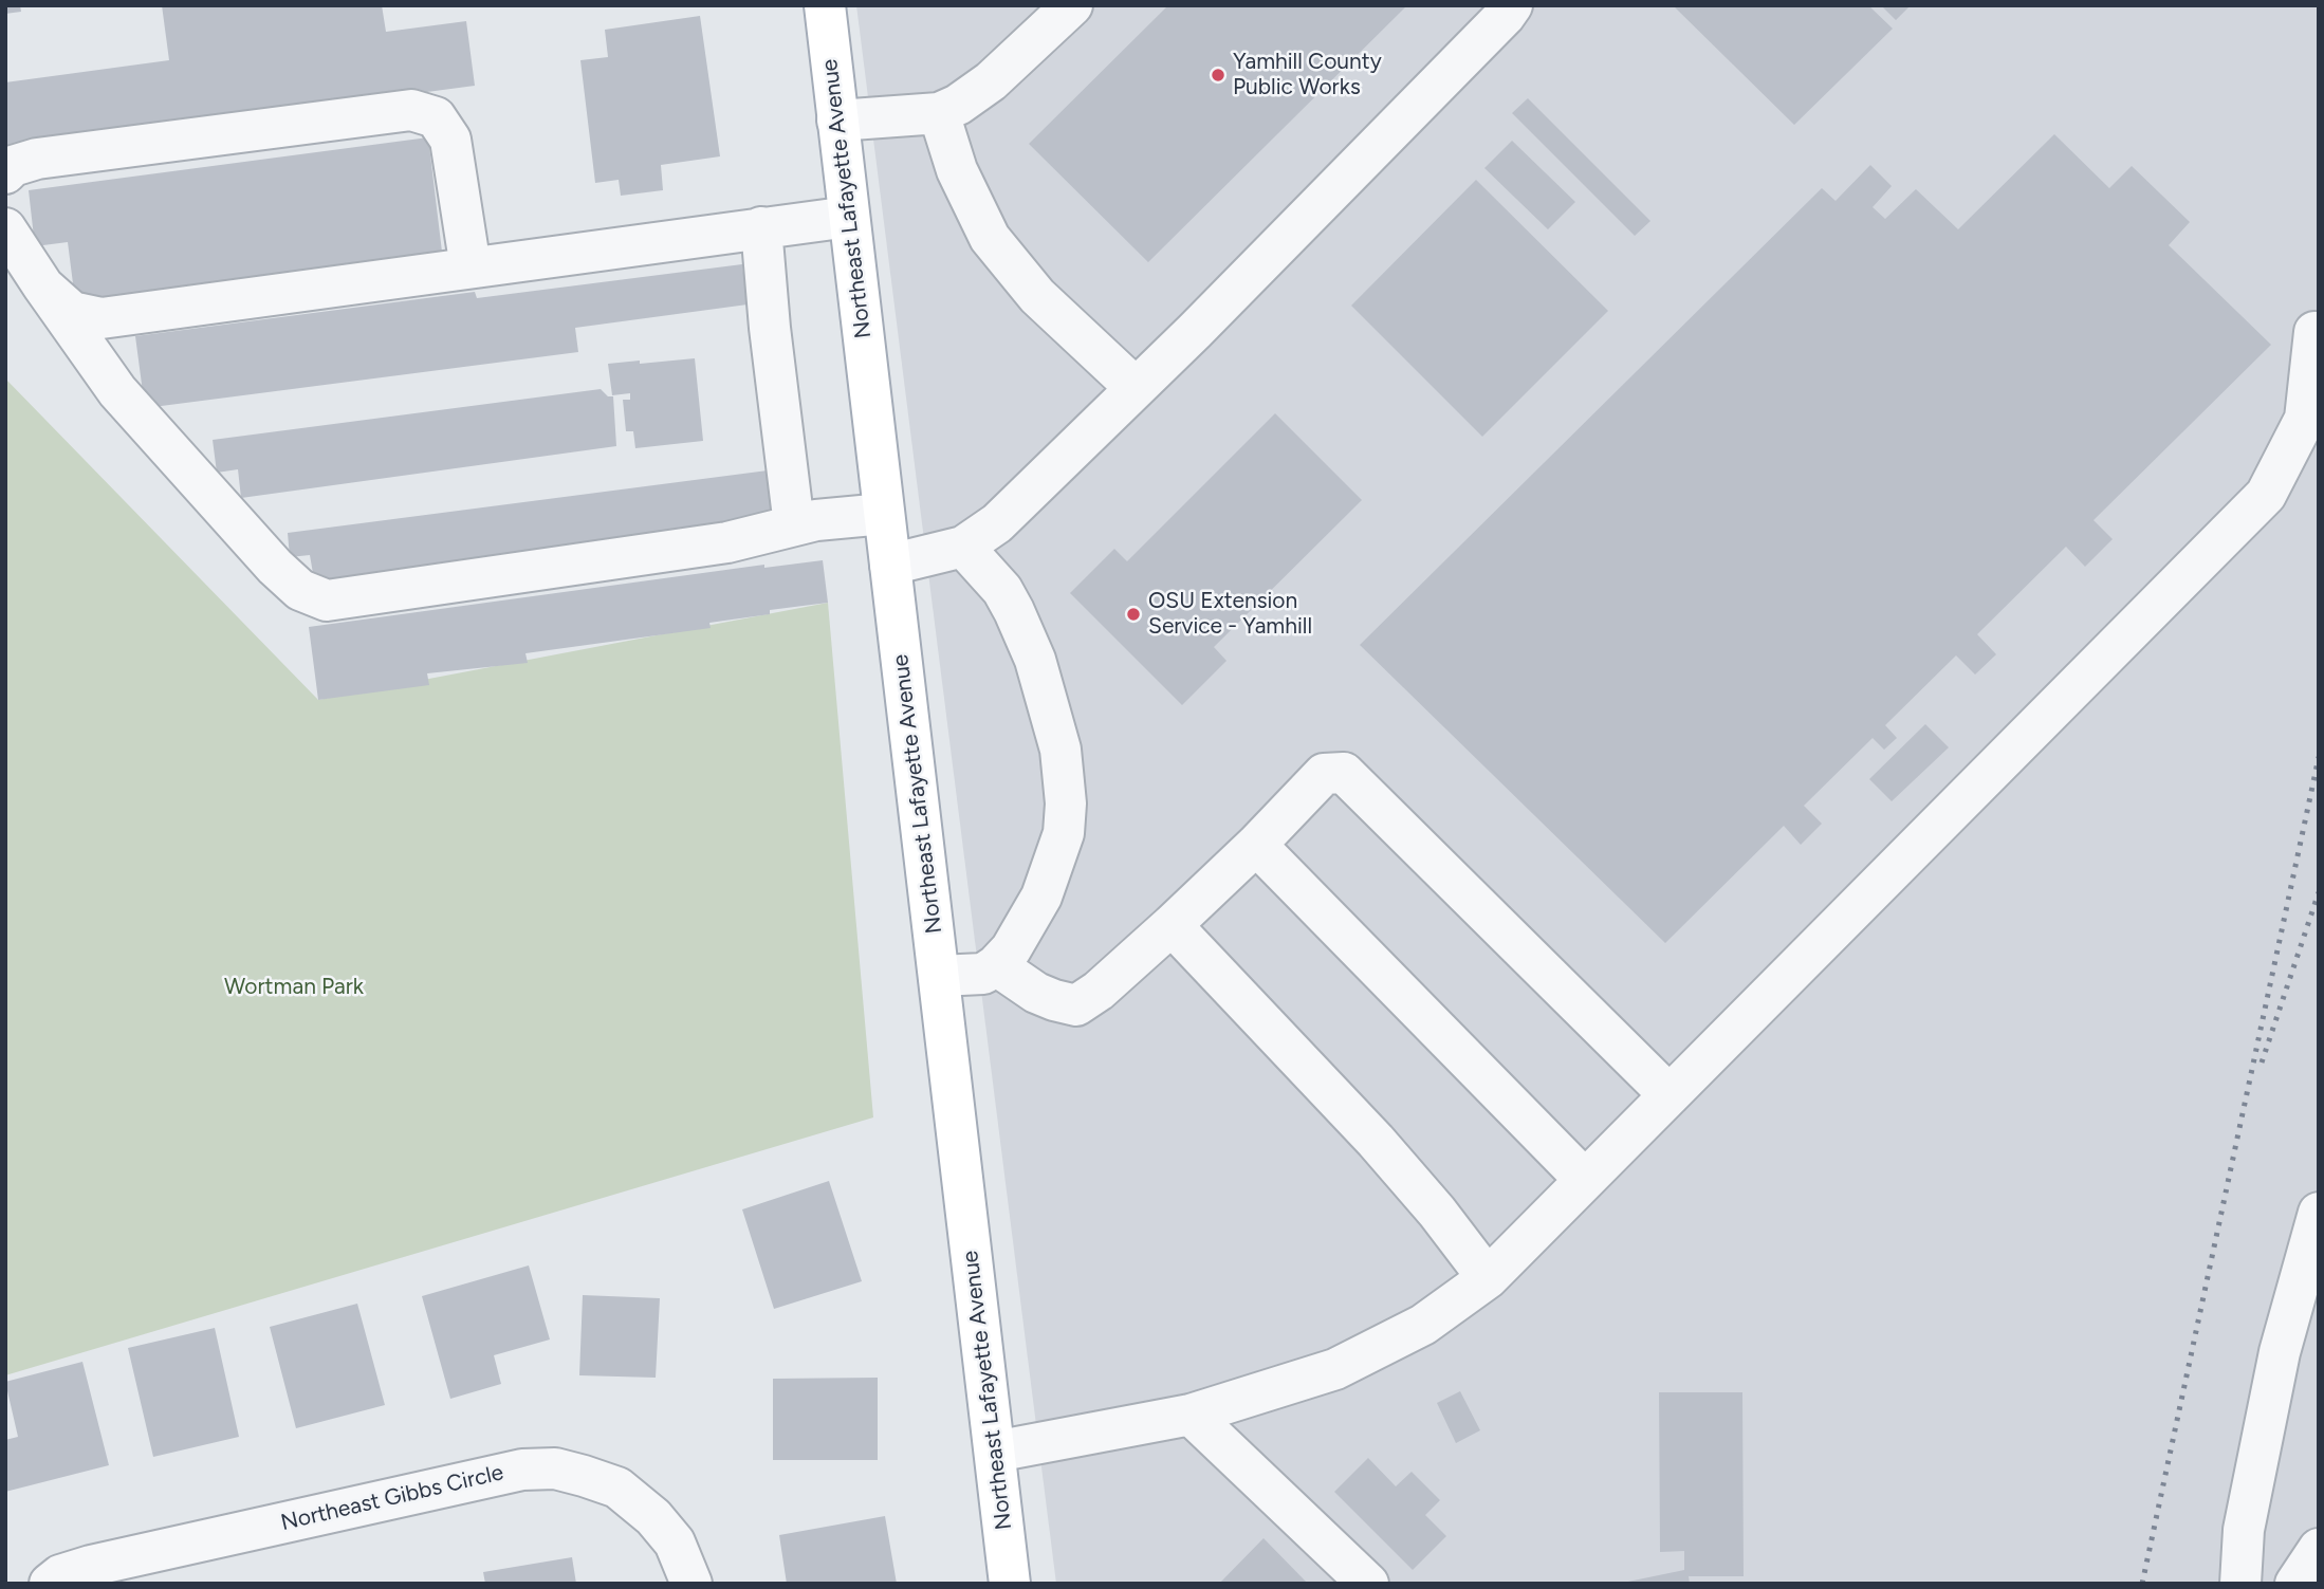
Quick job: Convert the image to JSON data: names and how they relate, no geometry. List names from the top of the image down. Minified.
{"streets":{"main road":["Northeast Lafayette Avenue"],"street":["Northeast Gibbs Circle"]},"parks":["Wortman Park"],"places":["Yamhill County Public Works","OSU Extension Service - Yamhill"]}
